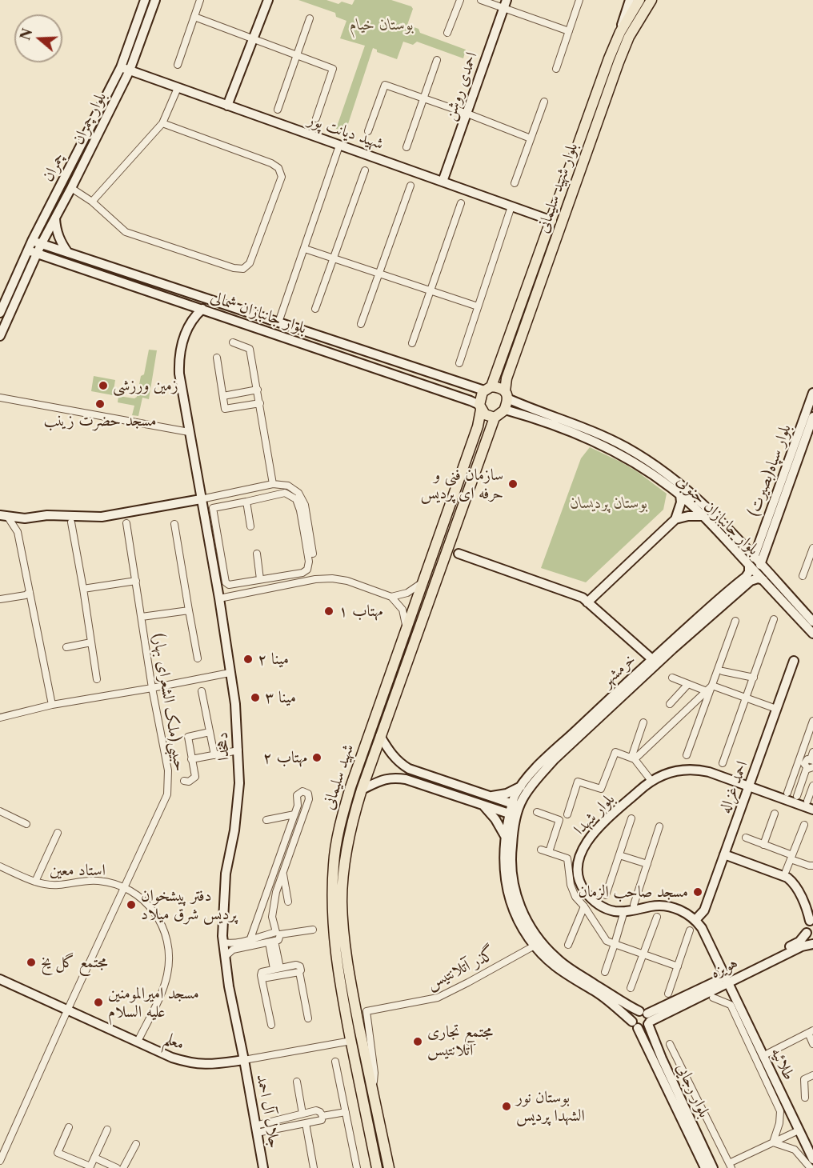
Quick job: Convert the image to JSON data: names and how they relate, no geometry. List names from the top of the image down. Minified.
{"streets":{"main road":["احمدی روشن","بلوار چمران","شهید دیانت پور","چمران","بلوار شهید سلیمانی","بلوار جانبازان شمالی","بلوار سپاه(بصیرت)","بلوار جانبازان جنوبی","خرمشهر","دهخدا","شهید سلیمانی","احمد غزاله","بلوار شهدا","هویزه","معلم","طلائیه","بلوار رجایی","جلال آل احمد"],"street":["حبیبی(ملک الشعرای بهار)","استاد معین","گذر آتلانتیس"]},"crossings":[["احمدی روشن","شهید دیانت پور"],["بلوار چمران","شهید دیانت پور"],["بلوار چمران","چمران"],["بلوار چمران","بلوار جانبازان شمالی"],["شهید دیانت پور","چمران"],["شهید دیانت پور","بلوار شهید سلیمانی"],["چمران","بلوار جانبازان شمالی"],["بلوار شهید سلیمانی","بلوار جانبازان شمالی"],["بلوار شهید سلیمانی","بلوار جانبازان جنوبی"],["بلوار شهید سلیمانی","شهید سلیمانی"],["بلوار جانبازان شمالی","بلوار جانبازان جنوبی"],["بلوار جانبازان شمالی","دهخدا"],["بلوار جانبازان شمالی","شهید سلیمانی"],["بلوار سپاه(بصیرت)","بلوار جانبازان جنوبی"],["بلوار جانبازان جنوبی","شهید سلیمانی"],["خرمشهر","هویزه"],["خرمشهر","گذر آتلانتیس"],["خرمشهر","بلوار رجایی"],["حبیبی(ملک الشعرای بهار)","استاد معین"],["حبیبی(ملک الشعرای بهار)","معلم"],["دهخدا","معلم"],["دهخدا","جلال آل احمد"],["شهید سلیمانی","گذر آتلانتیس"],["شهید سلیمانی","معلم"],["احمد غزاله","بلوار شهدا"],["بلوار شهدا","هویزه"],["بلوار شهدا","طلائیه"],["استاد معین","معلم"],["هویزه","طلائیه"],["هویزه","بلوار رجایی"],["معلم","جلال آل احمد"]],"parks":["بوستان خیام","بوستان پردیسان"],"places":["زمین ورزشی","مسجد حضرت زینب","سازمان فنی و حرفه ای پردیس","مهتاب ۱","مینا ۲","مینا ۳","مهتاب ۲","مسجد صاحب الزمان","دفتر پیشخوان پردیس شرق میلاد","مجتمع گل یخ","مسجد امیرالمومنین علیه السلام","مجتمع تجاری آتلانتیس","بوستان نور الشهدا پردیس"],"north":"left"}
